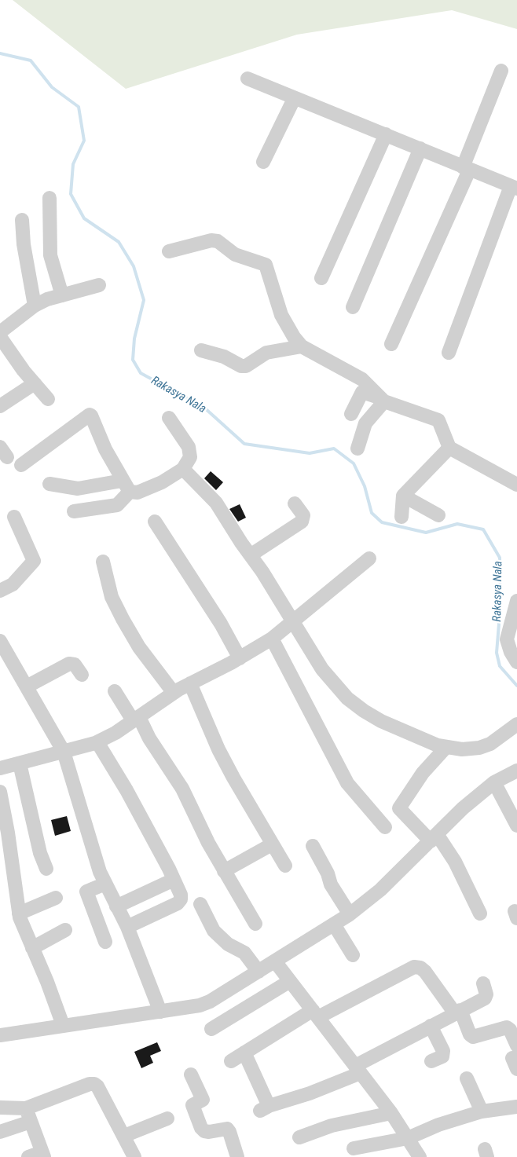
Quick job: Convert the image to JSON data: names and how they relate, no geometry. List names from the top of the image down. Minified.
{"water":["Rakasya Nala"]}
